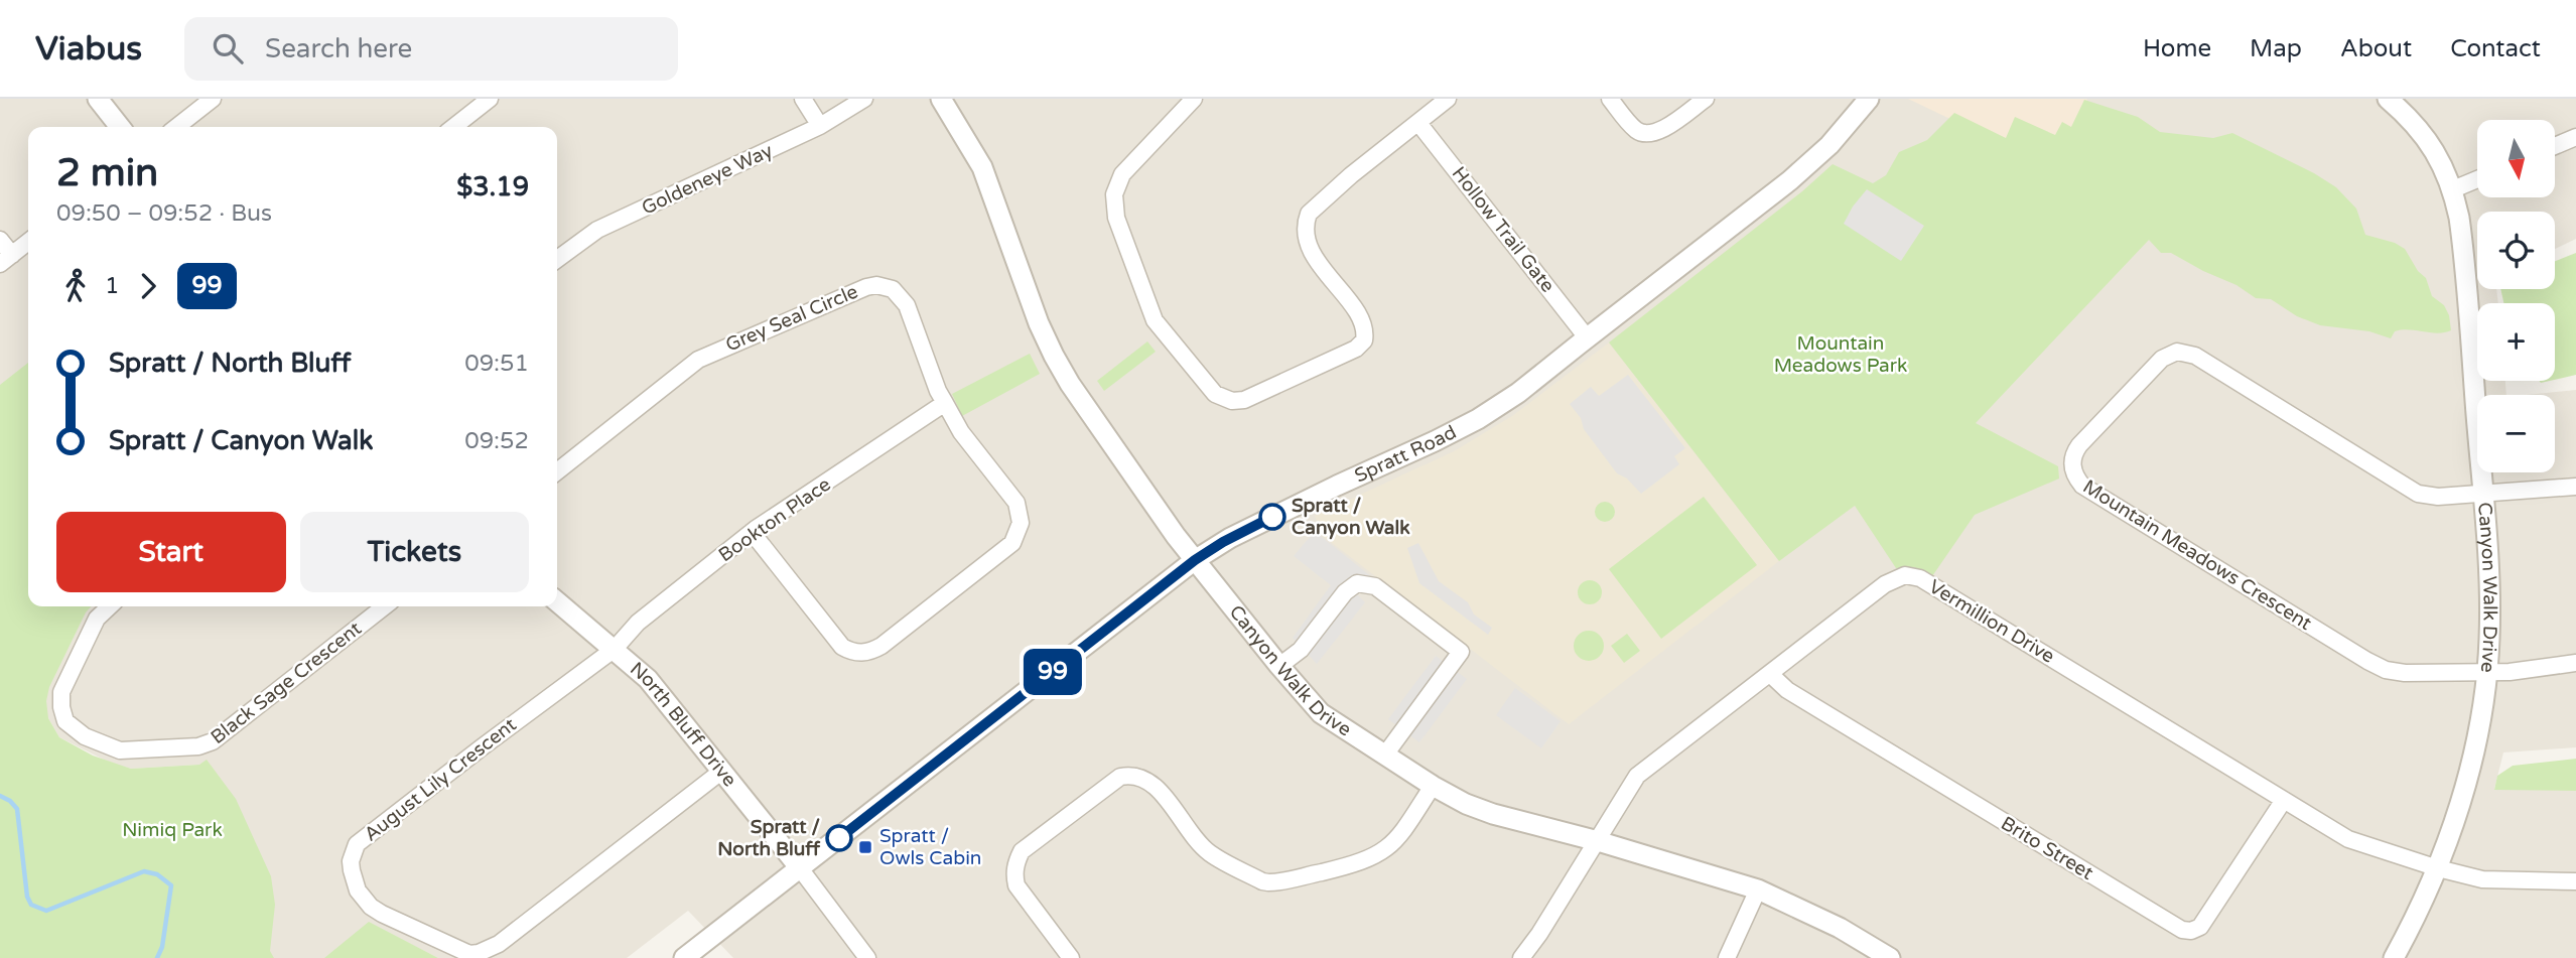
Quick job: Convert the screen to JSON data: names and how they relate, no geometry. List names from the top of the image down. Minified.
{"streets":{"street":["Goldeneye Way","Hollow Trail Gate","Grey Seal Circle","Spratt Road","Bookton Place","Mountain Meadows Crescent","Canyon Walk Drive","Vermillion Drive","Black Sage Crescent","North Bluff Drive","August Lily Crescent","Brito Street"]},"crossings":[["Hollow Trail Gate","Spratt Road"],["Grey Seal Circle","Bookton Place"],["Spratt Road","Canyon Walk Drive"],["Spratt Road","North Bluff Drive"],["Bookton Place","North Bluff Drive"],["Bookton Place","August Lily Crescent"],["Mountain Meadows Crescent","Canyon Walk Drive"],["Canyon Walk Drive","Vermillion Drive"],["Vermillion Drive","Brito Street"],["North Bluff Drive","August Lily Crescent"]],"parks":["Mountain Meadows Park","Nimiq Park"],"places":{"other":["Spratt / Canyon Walk","Spratt / North Bluff"],"transit":["Spratt / Owls Cabin"]},"lines":["bus line 99"],"north":"bottom","page":{"header":"Viabus","search":"Search here","nav":["Home","Map","About","Contact"],"on_map":"99","map_buttons":["+","−"],"heading":["2 min","09:50 – 09:52 · Bus","$3.19"],"legs":["1","99"],"list":[{"name":"Spratt / North Bluff","value":"09:51"},{"name":"Spratt / Canyon Walk","value":"09:52"}],"buttons":["Start","Tickets"]}}
